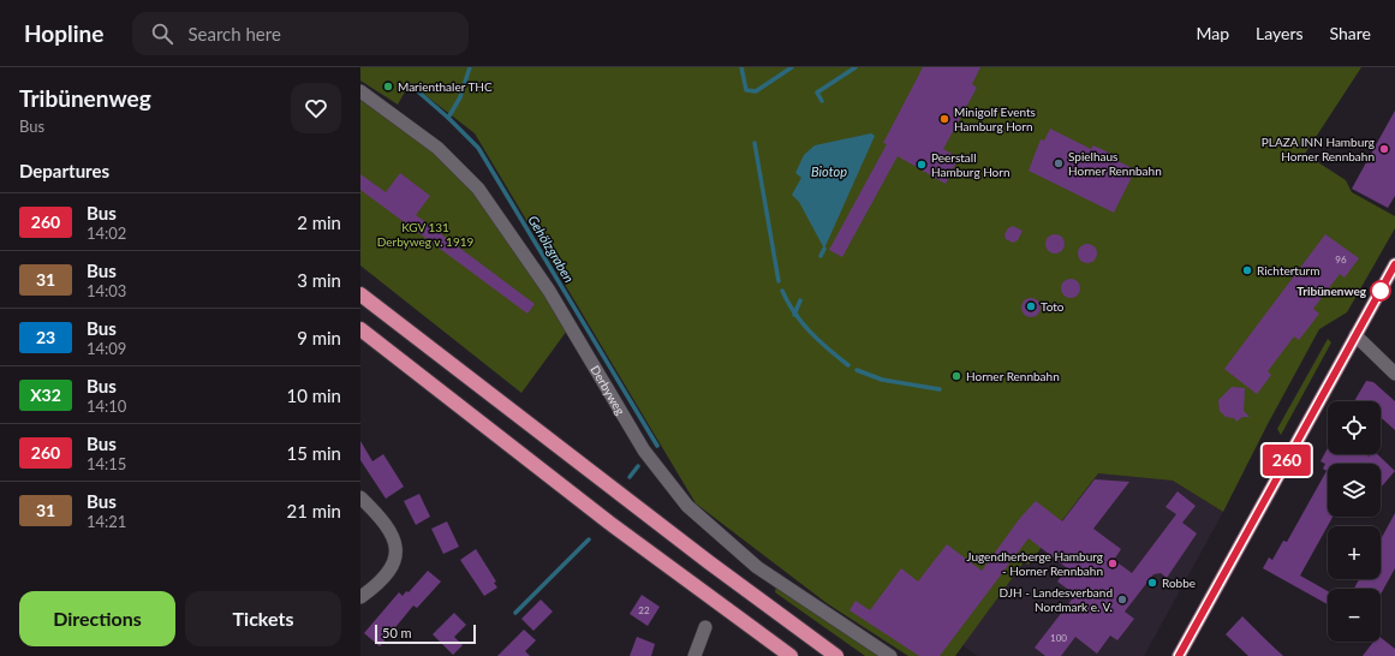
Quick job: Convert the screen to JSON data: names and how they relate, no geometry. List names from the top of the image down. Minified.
{"streets":{"street":["Derbyweg"]},"water":["Biotop","Gehölzgraben"],"parks":["KGV 131 Derbyweg v. 1919"],"places":["Marienthaler THC","Minigolf Events Hamburg Horn","PLAZA INN Hamburg Horner Rennbahn","Spielhaus Horner Rennbahn","Peerstall Hamburg Horn","Richterturm","Tribünenweg","Toto","Horner Rennbahn","Jugendherberge Hamburg - Horner Rennbahn","Robbe","DJH - Landesverband Nordmark e. V."],"lines":["bus line 260"],"house_numbers":["96","22","100"],"scale_bar":"50 m","page":{"header":"Hopline","search":"Search here","nav":["Map","Layers","Share"],"heading":[["Tribünenweg","Bus"],"Departures"],"on_map":"260","list":[{"mark":"260","name":"Bus","note":"14:02","value":"2 min"},{"mark":"31","name":"Bus","note":"14:03","value":"3 min"},{"mark":"23","name":"Bus","note":"14:09","value":"9 min"},{"mark":"X32","name":"Bus","note":"14:10","value":"10 min"},{"mark":"260","name":"Bus","note":"14:15","value":"15 min"},{"mark":"31","name":"Bus","note":"14:21","value":"21 min"}],"map_buttons":["+","−"],"buttons":["Directions","Tickets"],"scale":"50 m"}}
